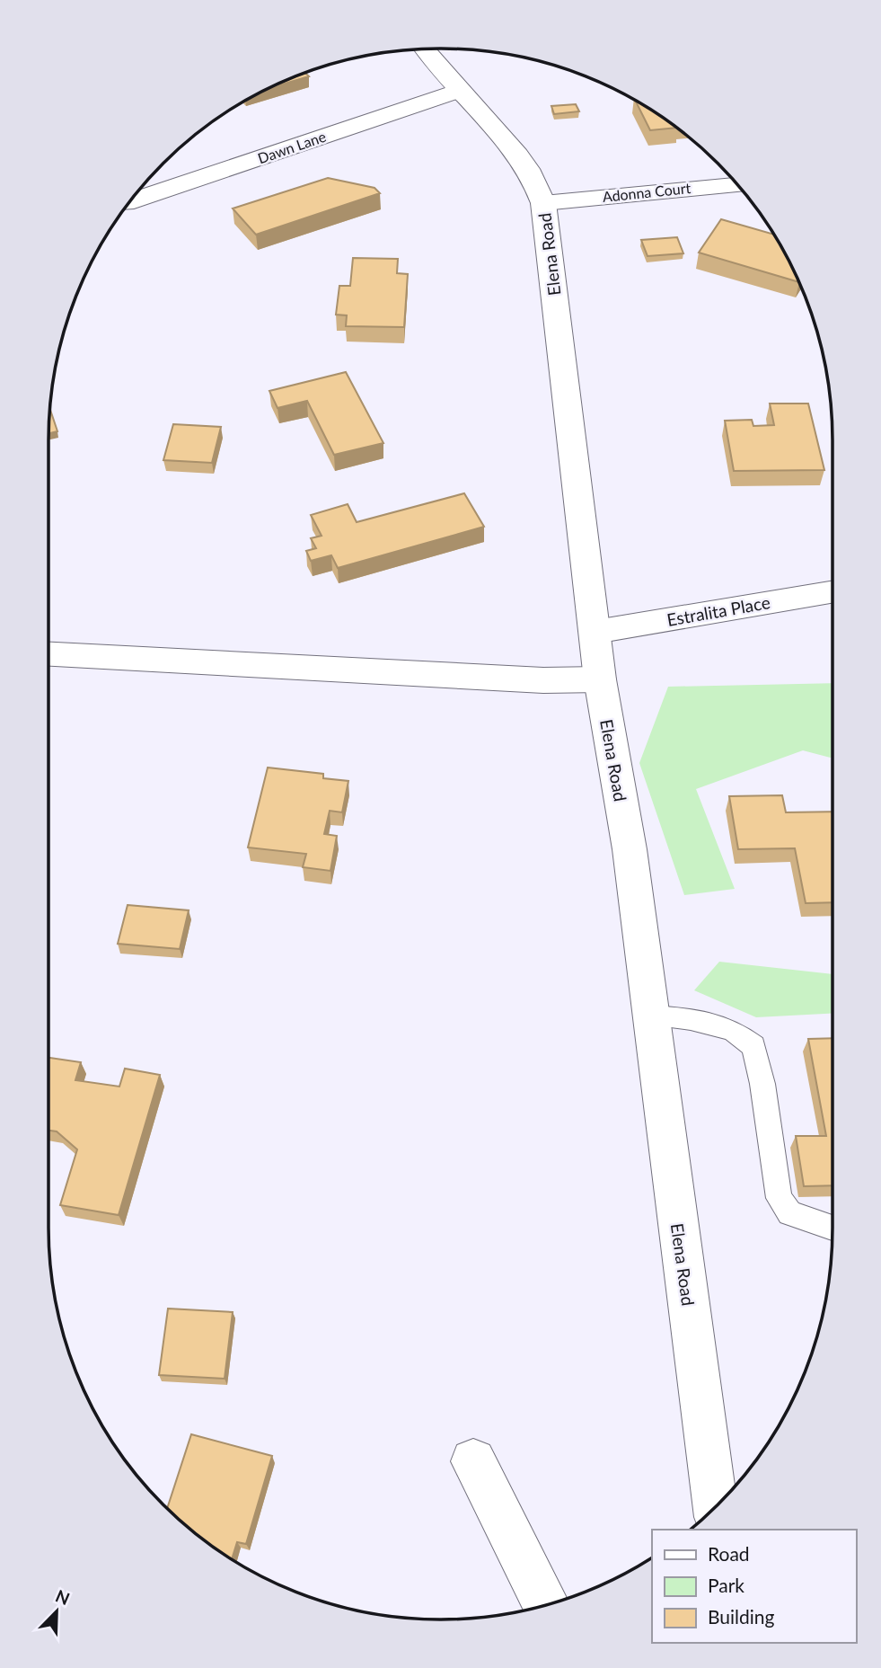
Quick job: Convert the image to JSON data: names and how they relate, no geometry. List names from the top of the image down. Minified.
{"streets":{"street":["Dawn Lane","Adonna Court","Elena Road","Estralita Place"]},"crossings":[["Dawn Lane","Elena Road"],["Adonna Court","Elena Road"],["Elena Road","Estralita Place"]],"legend":["Road","Park","Building"],"north":"top right"}
